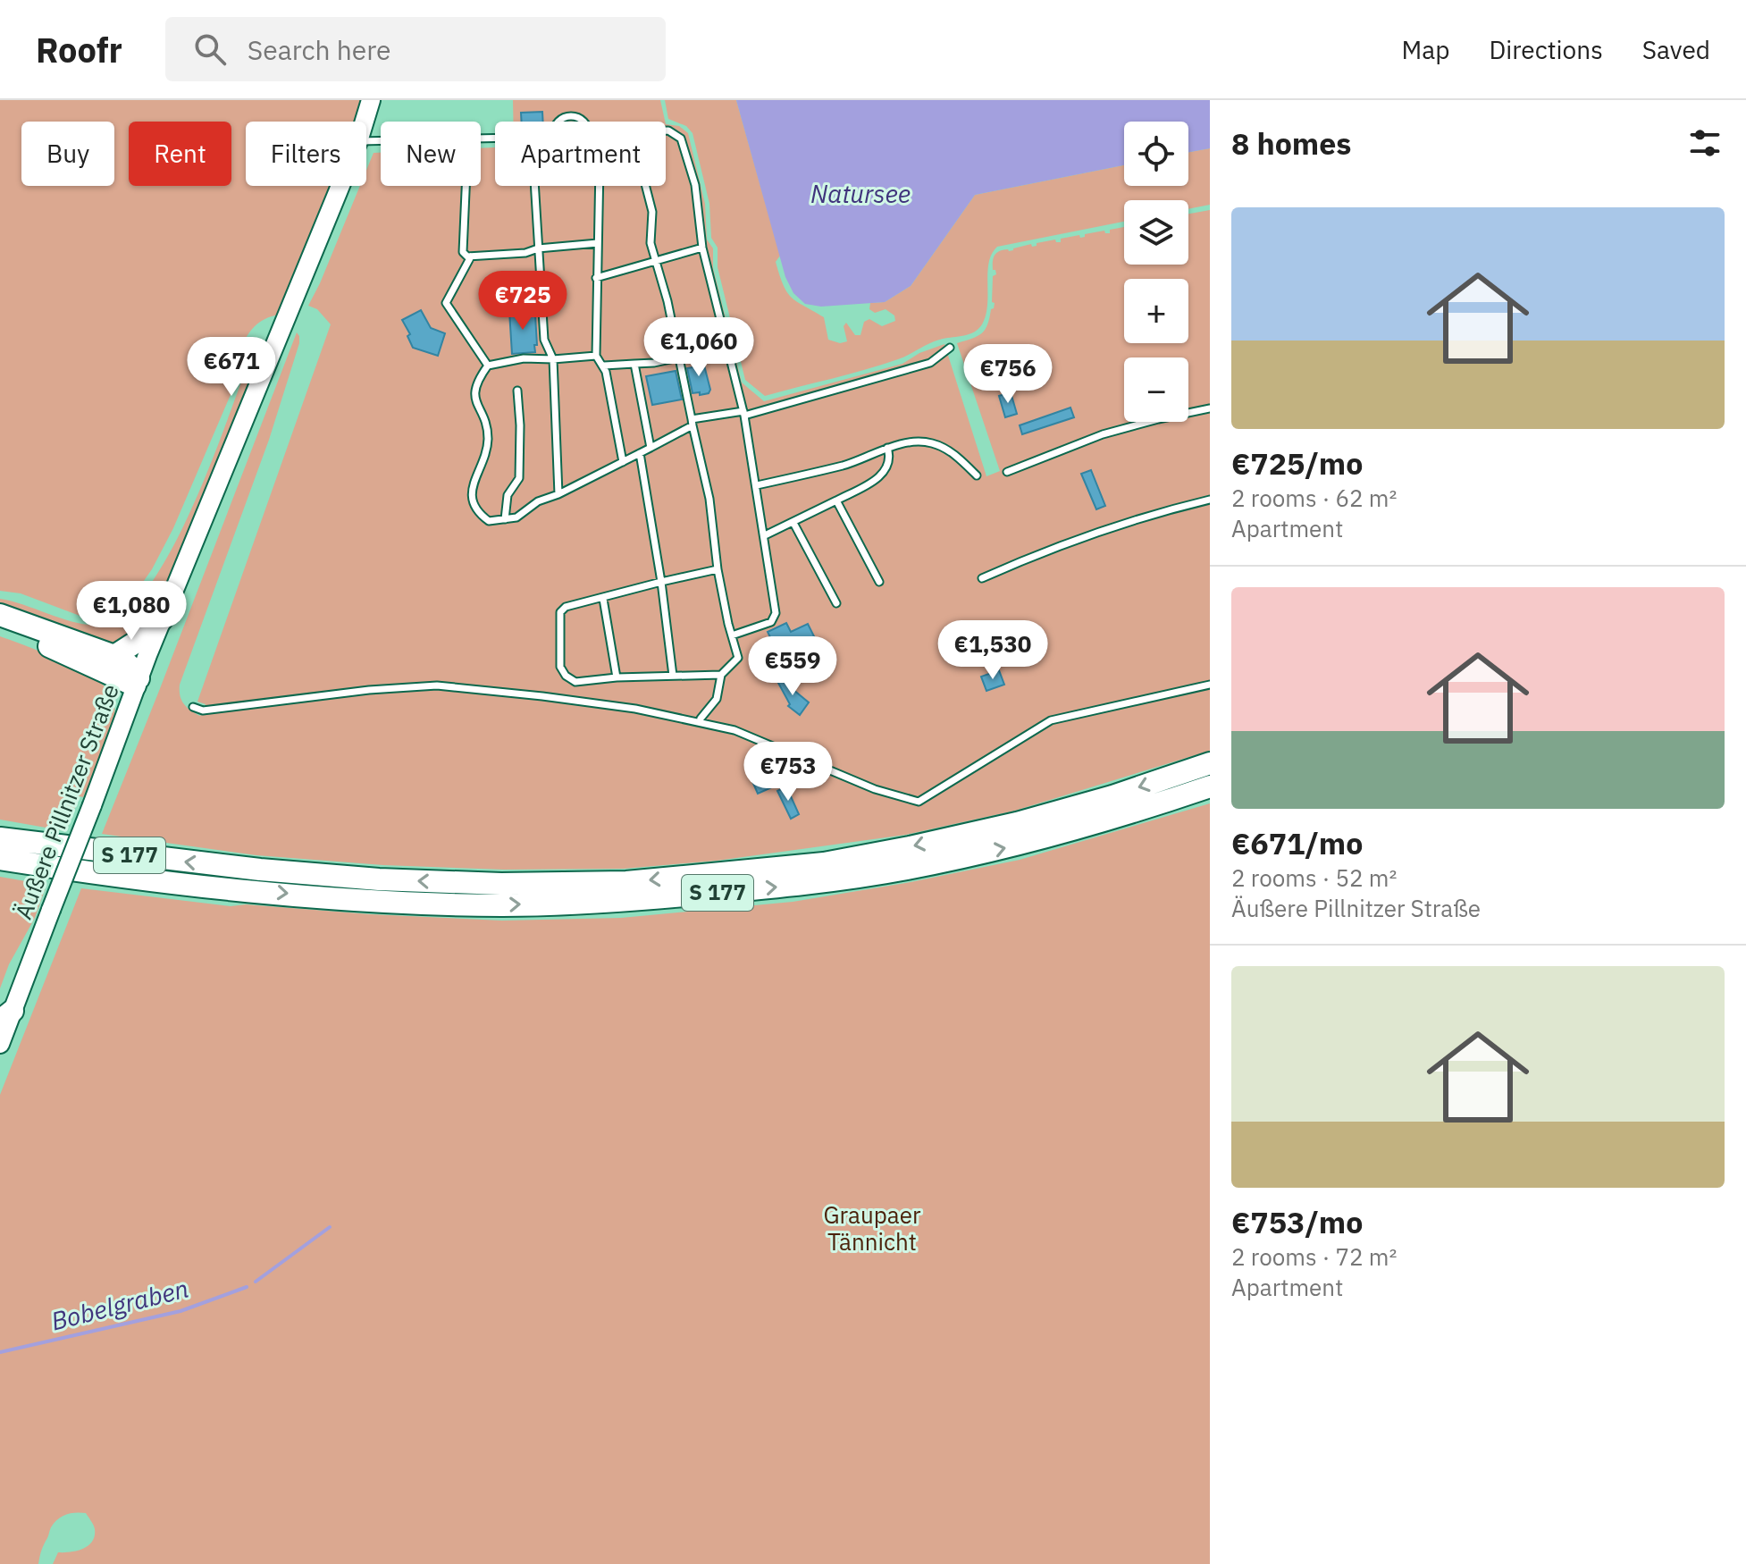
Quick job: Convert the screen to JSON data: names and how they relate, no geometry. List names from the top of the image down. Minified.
{"streets":{"highway":["S 177"],"main road":["Äußere Pillnitzer Straße"]},"water":["Natursee","Bobelgraben"],"parks":["Graupaer Tännicht"],"page":{"header":"Roofr","search":"Search here","nav":["Map","Directions","Saved"],"heading":"8 homes","map_buttons":["+","−"],"chip":["Buy","Rent","Filters","New","Apartment"],"list":[{"name":"€725/mo","note":"2 rooms · 62 m² · Apartment"},{"name":"€671/mo","note":"2 rooms · 52 m² · Äußere Pillnitzer Straße"},{"name":"€753/mo","note":"2 rooms · 72 m² · Apartment"}],"price":["€725","€1,060","€671","€756","€1,080","€1,530","€559","€753"]}}
